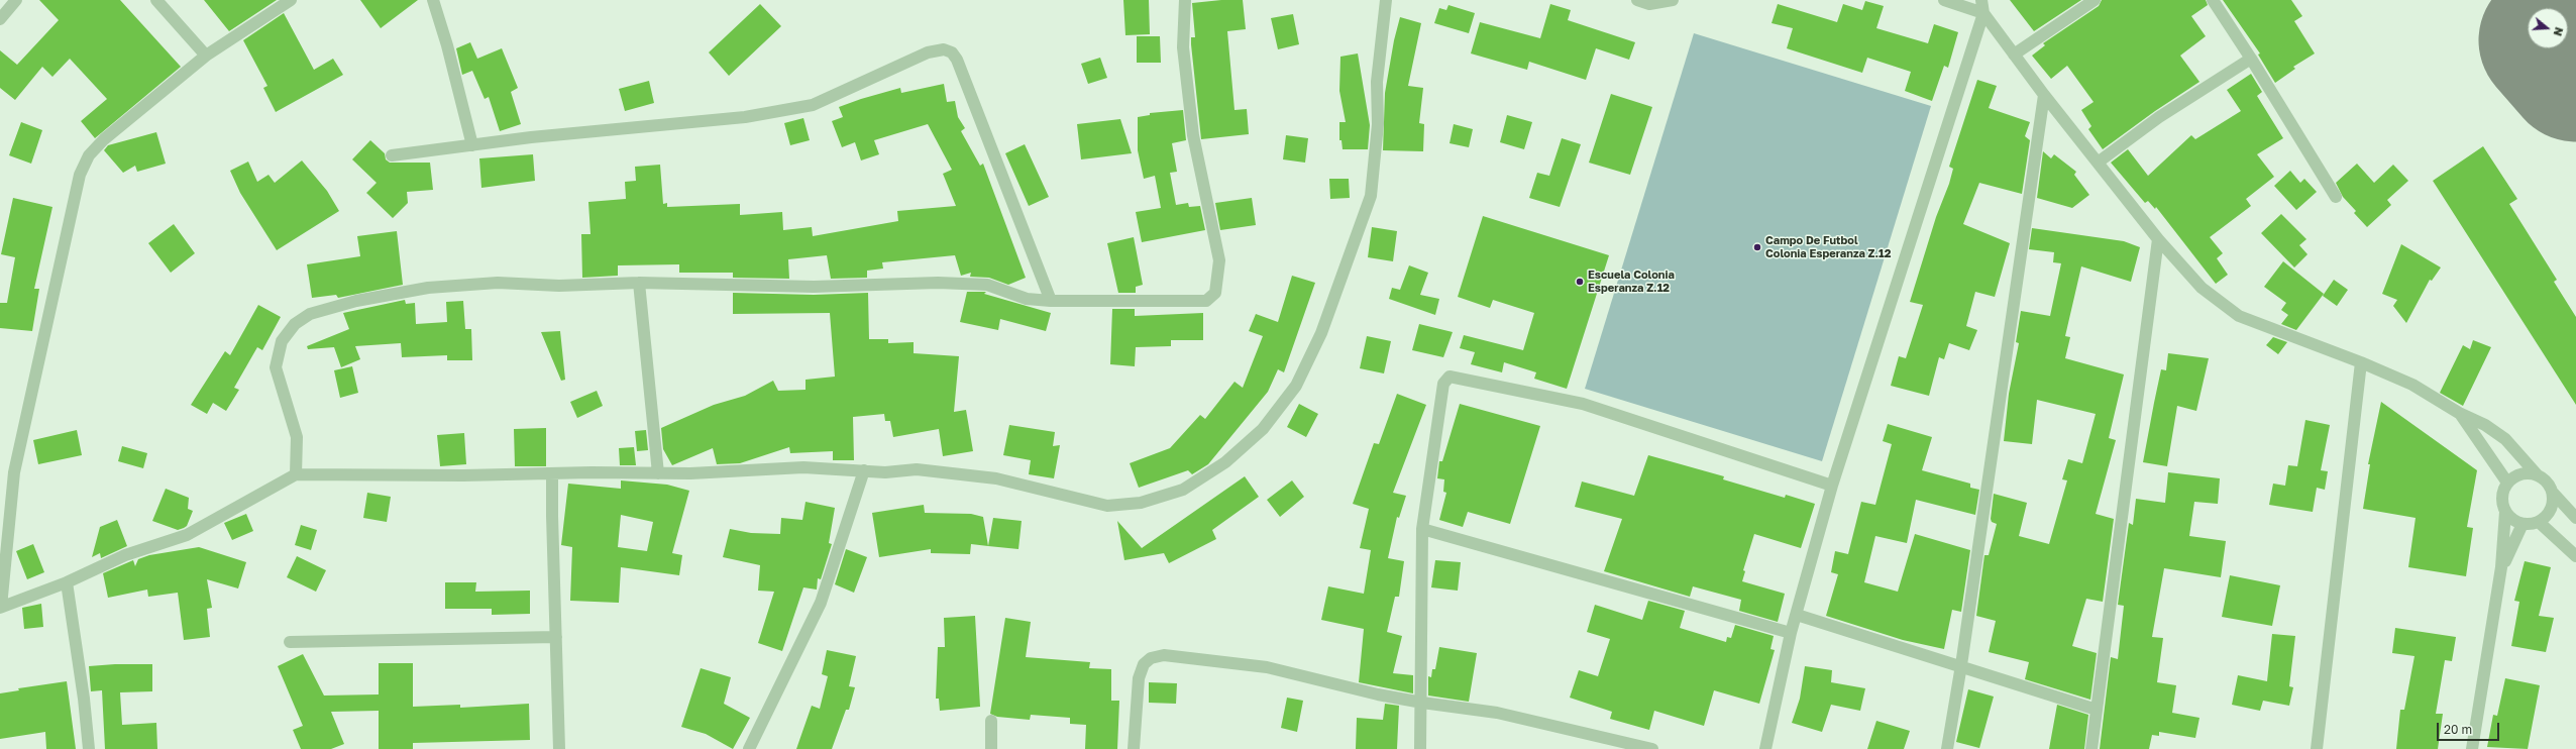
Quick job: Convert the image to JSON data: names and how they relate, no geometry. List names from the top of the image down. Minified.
{"places":["Campo De Futbol Colonia Esperanza Z.12","Escuela Colonia Esperanza Z.12"],"scale_bar":"20 m","north":"right"}
